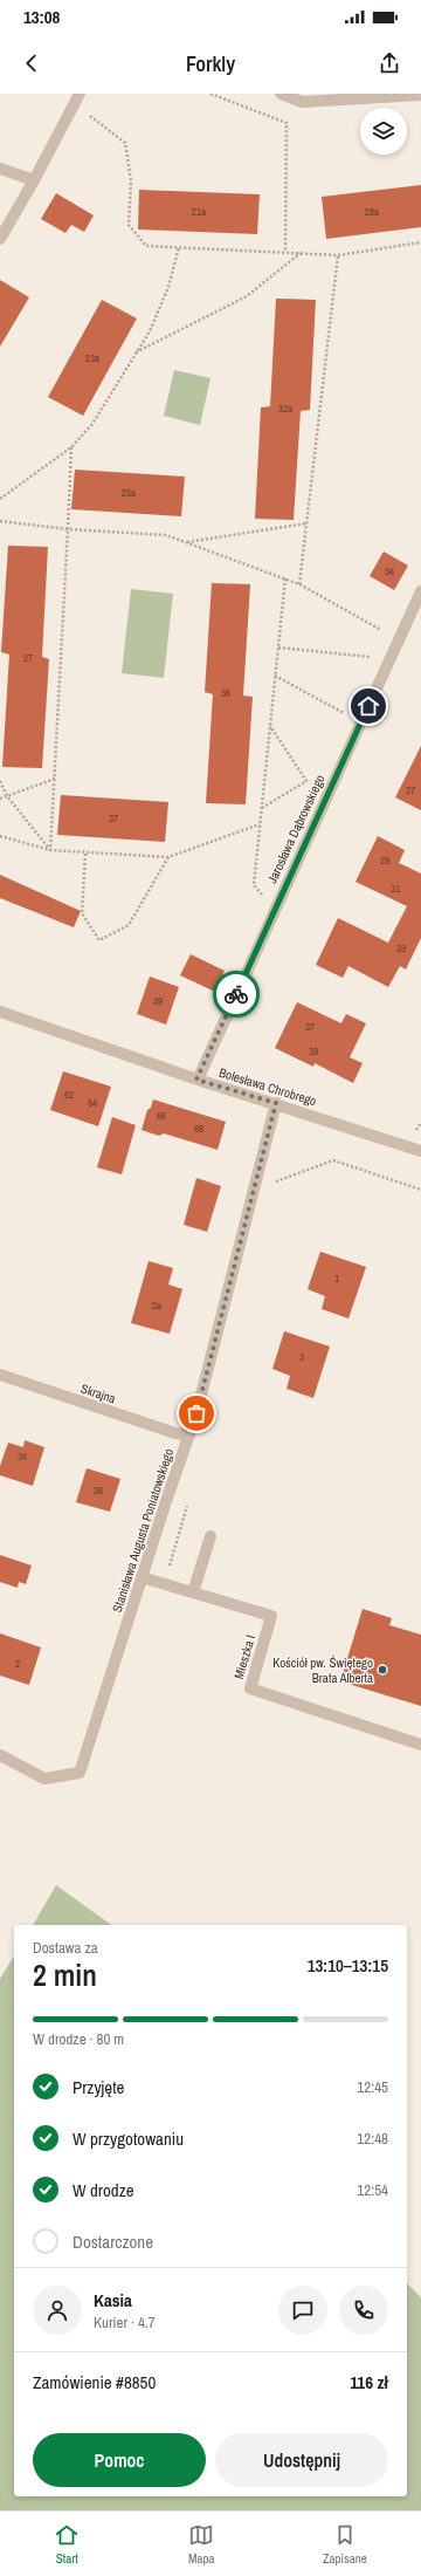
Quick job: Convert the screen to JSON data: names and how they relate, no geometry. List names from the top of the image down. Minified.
{"streets":{"street":["Jarosława Dąbrowskiego","Bolesława Chrobrego","Skrajna","Stanisława Augusta Poniatowskiego","Mieszka I"]},"crossings":[["Jarosława Dąbrowskiego","Bolesława Chrobrego"],["Bolesława Chrobrego","Stanisława Augusta Poniatowskiego"],["Skrajna","Stanisława Augusta Poniatowskiego"],["Stanisława Augusta Poniatowskiego","Mieszka I"]],"places":["Kościół pw. Świętego Brata Alberta"],"house_numbers":["21a","28a","23a","32a","25a","34","27","36","27","37","29","31","33","39","37","39","62","64","66","68","1","2a","3","34","36","2"],"page":{"status":"13:08","header":"Forkly","heading":["2 min","Dostawa za","13:10–13:15"],"panel":["Kasia","Kurier · 4.7","Zamówienie #8850","116 zł"],"bar":"W drodze · 80 m","list":[["Przyjęte","12:45"],["W przygotowaniu","12:48"],["W drodze","12:54"],"Dostarczone"],"buttons":["Pomoc","Udostępnij"],"tabs":["Start","Mapa","Zapisane"]}}
